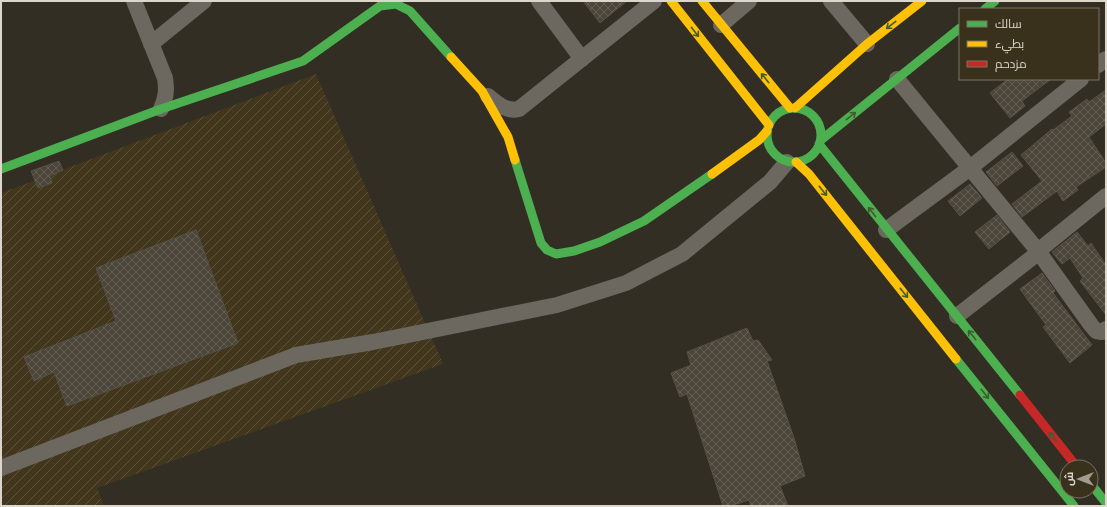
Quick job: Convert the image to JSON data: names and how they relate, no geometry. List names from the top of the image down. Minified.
{"legend":["سالك","بطيء","مزدحم"],"north":"left"}
